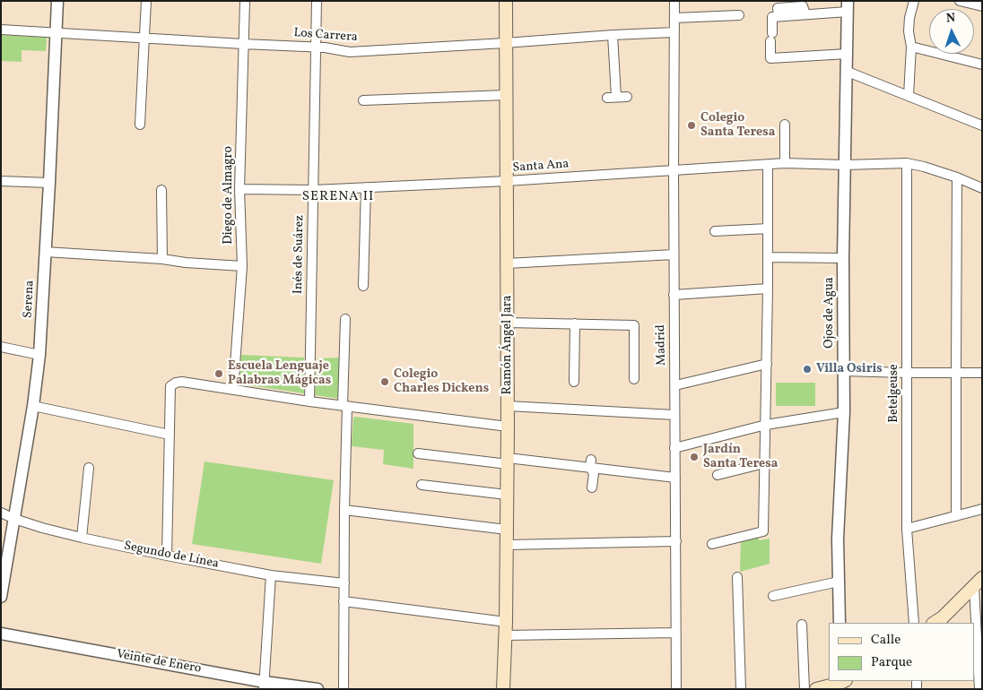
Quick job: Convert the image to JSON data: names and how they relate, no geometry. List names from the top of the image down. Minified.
{"streets":{"main road":["Ramón Ángel Jara"],"street":["Los Carrera","Santa Ana","Diego de Almagro","Inés de Suárez","Serena","Ojos de Agua","Madrid","Betelgeuse","Segundo de Línea","Veinte de Enero"]},"crossings":[["Los Carrera","Diego de Almagro"],["Los Carrera","Inés de Suárez"],["Los Carrera","Serena"],["Los Carrera","Ramón Ángel Jara"],["Los Carrera","Madrid"],["Santa Ana","Diego de Almagro"],["Santa Ana","Inés de Suárez"],["Santa Ana","Ojos de Agua"],["Santa Ana","Ramón Ángel Jara"],["Santa Ana","Madrid"],["Santa Ana","Betelgeuse"],["Serena","Segundo de Línea"]],"districts":["SERENA II"],"places":["Colegio Santa Teresa","Villa Osiris","Escuela Lenguaje Palabras Mágicas","Colegio Charles Dickens","Jardín Santa Teresa"],"legend":["Calle","Parque"],"north":"top"}
